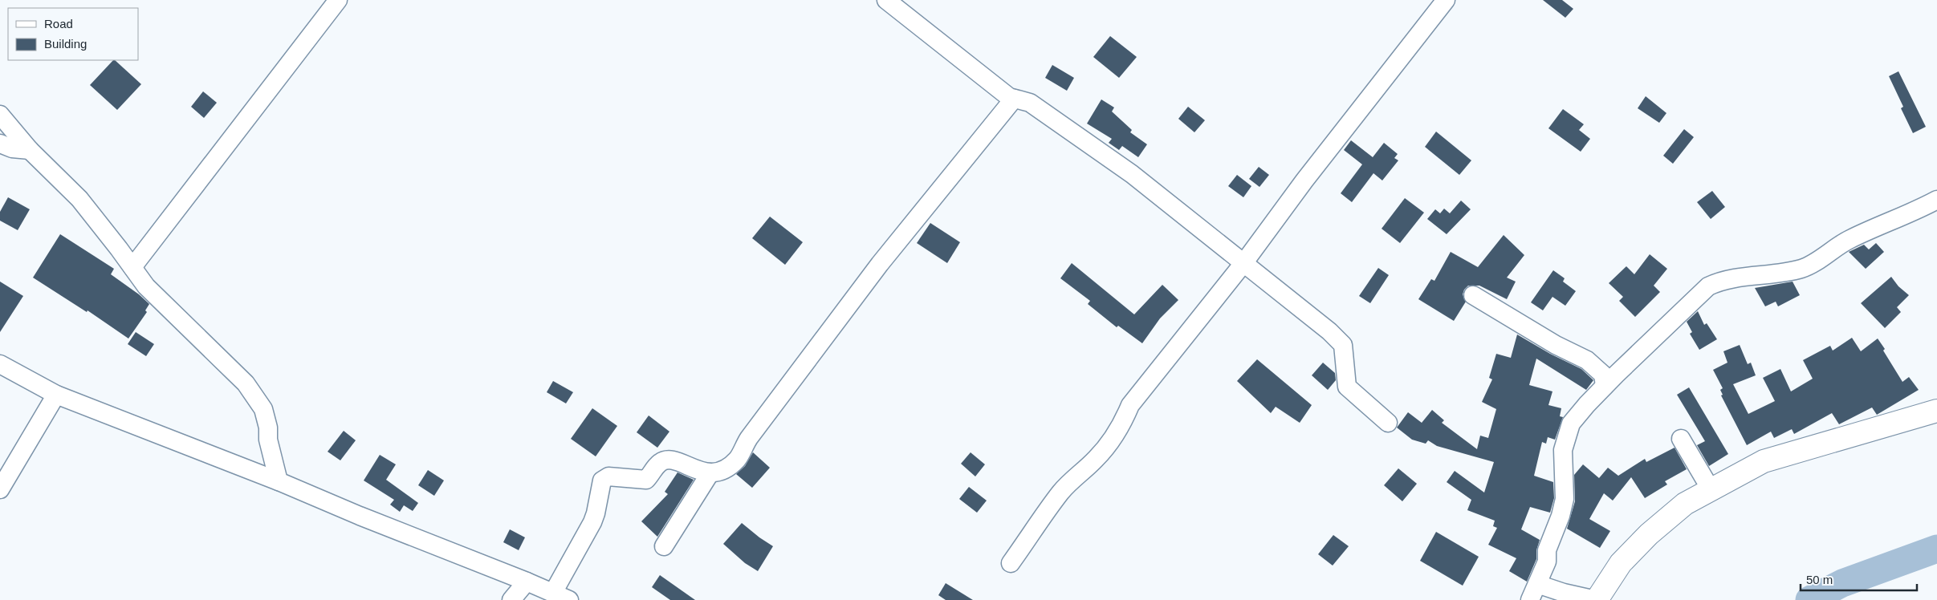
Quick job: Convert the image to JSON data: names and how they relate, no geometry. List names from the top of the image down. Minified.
{"legend":["Road","Building"],"scale_bar":"50 m"}
